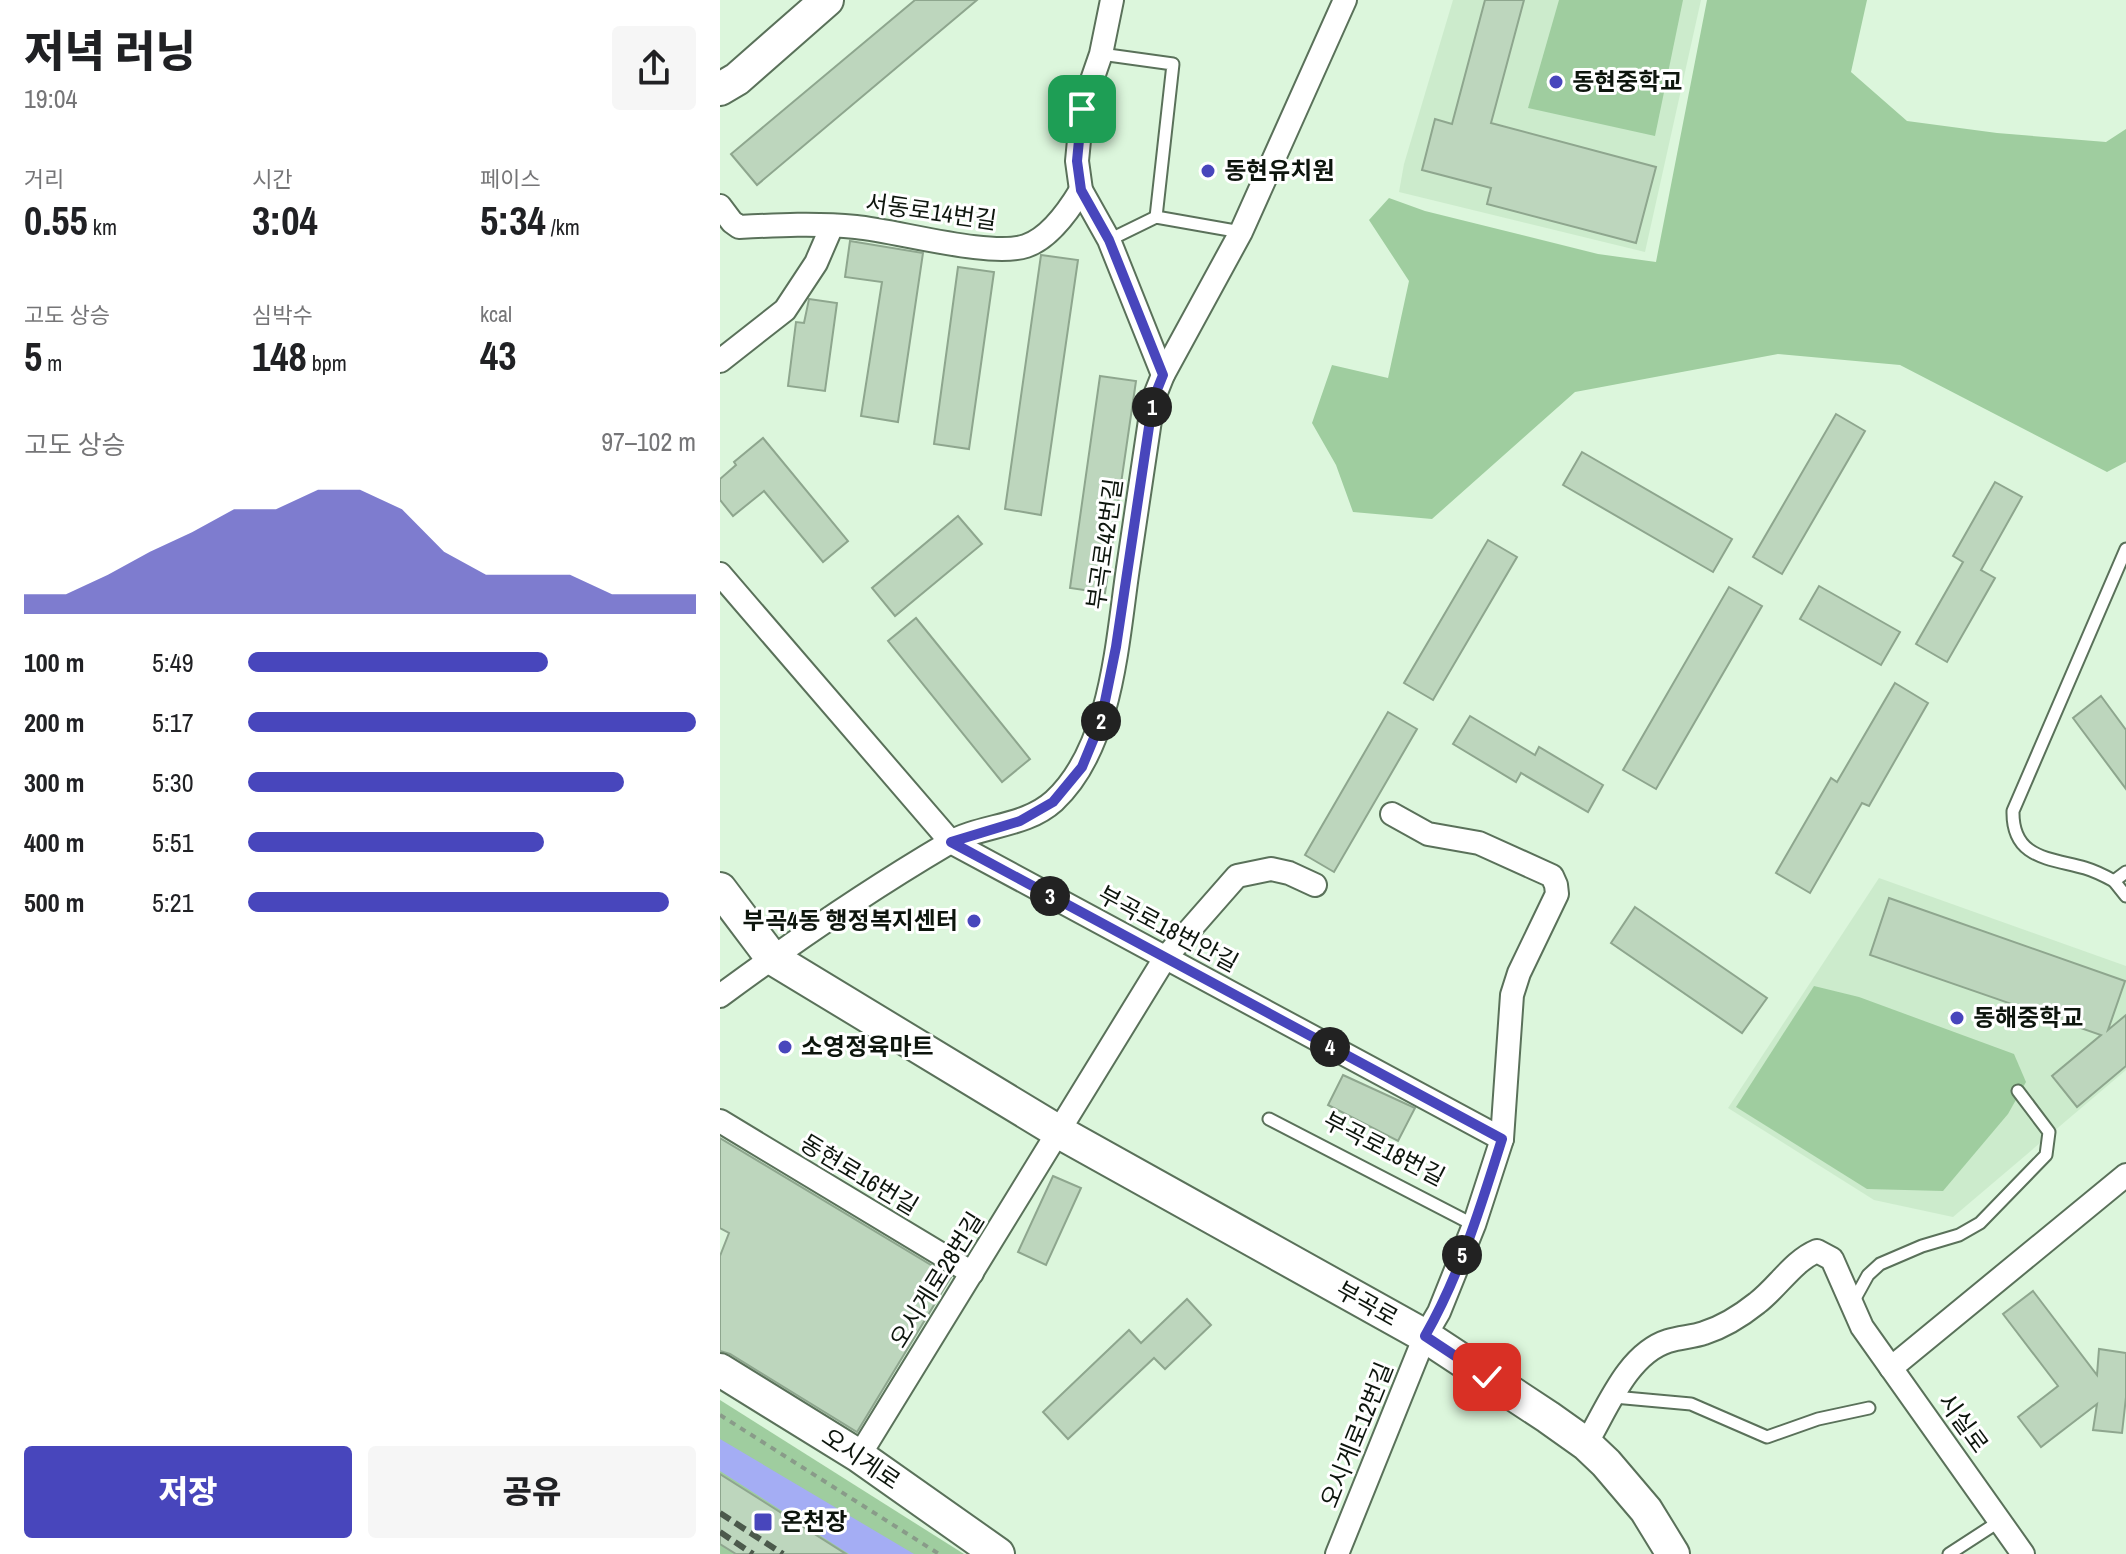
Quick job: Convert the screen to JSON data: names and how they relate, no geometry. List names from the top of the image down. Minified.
{"streets":{"main road":["부곡로","오시게로"],"street":["서동로14번길","부곡로42번길","부곡로18번안길","동현로16번길","오시게로28번길","시실로","오시게로12번길"],"lane":["부곡로18번길"]},"crossings":[["부곡로42번길","부곡로18번안길"],["부곡로42번길","부곡로"],["동현로16번길","오시게로28번길"],["오시게로28번길","부곡로"],["오시게로28번길","오시게로"],["부곡로","오시게로12번길"]],"places":{"other":["동현중학교","동현유치원","부곡4동 행정복지센터","동해중학교","소영정육마트"],"transit":["온천장"]},"page":{"heading":["저녁 러닝","19:04"],"stats":[["거리","0.55 km"],["시간","3:04"],["페이스","5:34 /km"],["고도 상승","5 m"],["심박수","148 bpm"],["kcal","43"]],"pins":["1","2","3","4","5"],"chart":["고도 상승","97–102 m"],"list":[{"name":"100 m","note":"5:49"},{"name":"200 m","note":"5:17"},{"name":"300 m","note":"5:30"},{"name":"400 m","note":"5:51"},{"name":"500 m","note":"5:21"}],"buttons":["저장","공유"]}}
